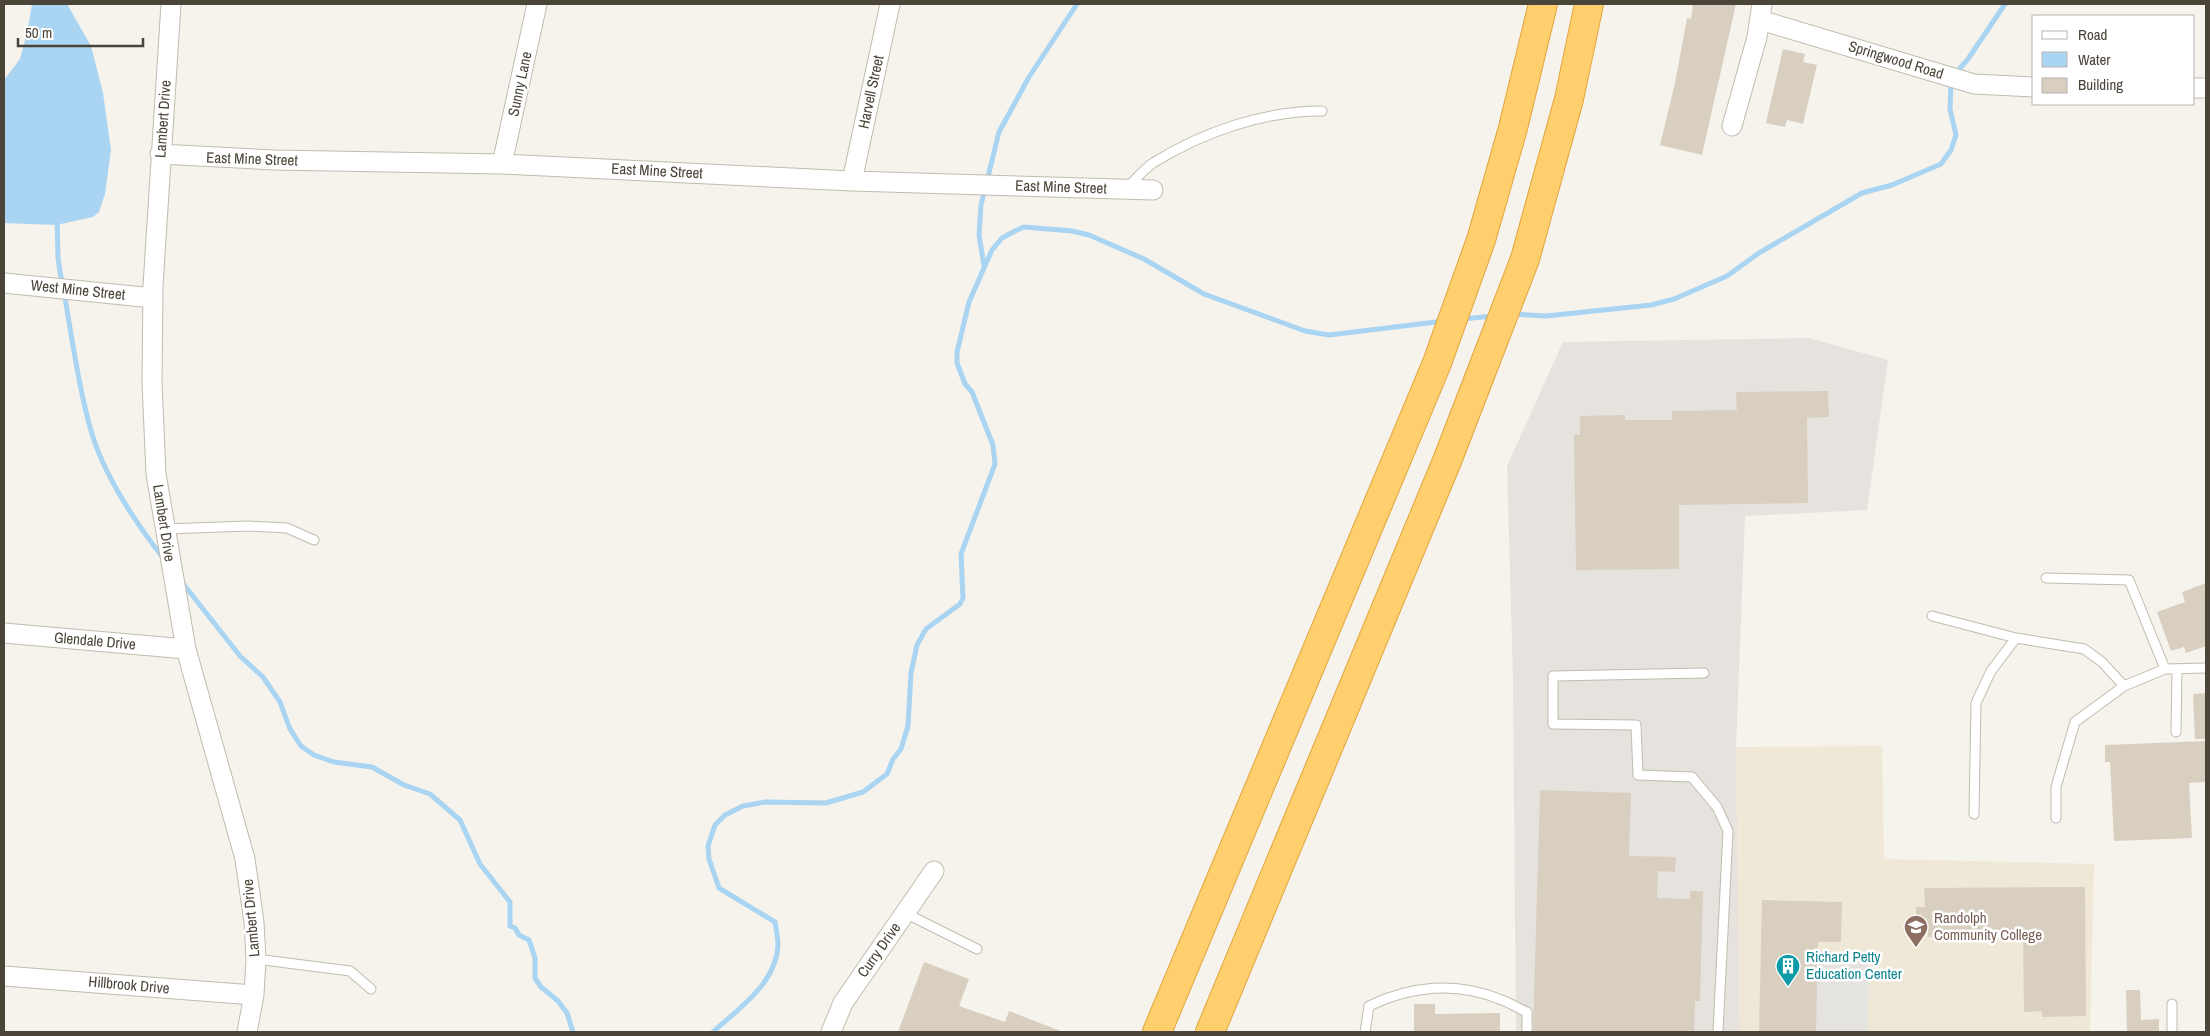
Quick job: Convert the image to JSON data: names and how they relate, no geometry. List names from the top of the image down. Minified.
{"streets":{"street":["Springwood Road","Sunny Lane","Harvell Street","Lambert Drive","East Mine Street","West Mine Street","Glendale Drive","Curry Drive","Hillbrook Drive"]},"crossings":[["Sunny Lane","East Mine Street"],["Harvell Street","East Mine Street"],["Lambert Drive","East Mine Street"],["Lambert Drive","West Mine Street"],["Lambert Drive","Glendale Drive"],["Lambert Drive","Hillbrook Drive"]],"places":{"school or university":["Randolph Community College"],"building":["Richard Petty Education Center"]},"legend":["Road","Water","Building"],"scale_bar":"50 m"}
